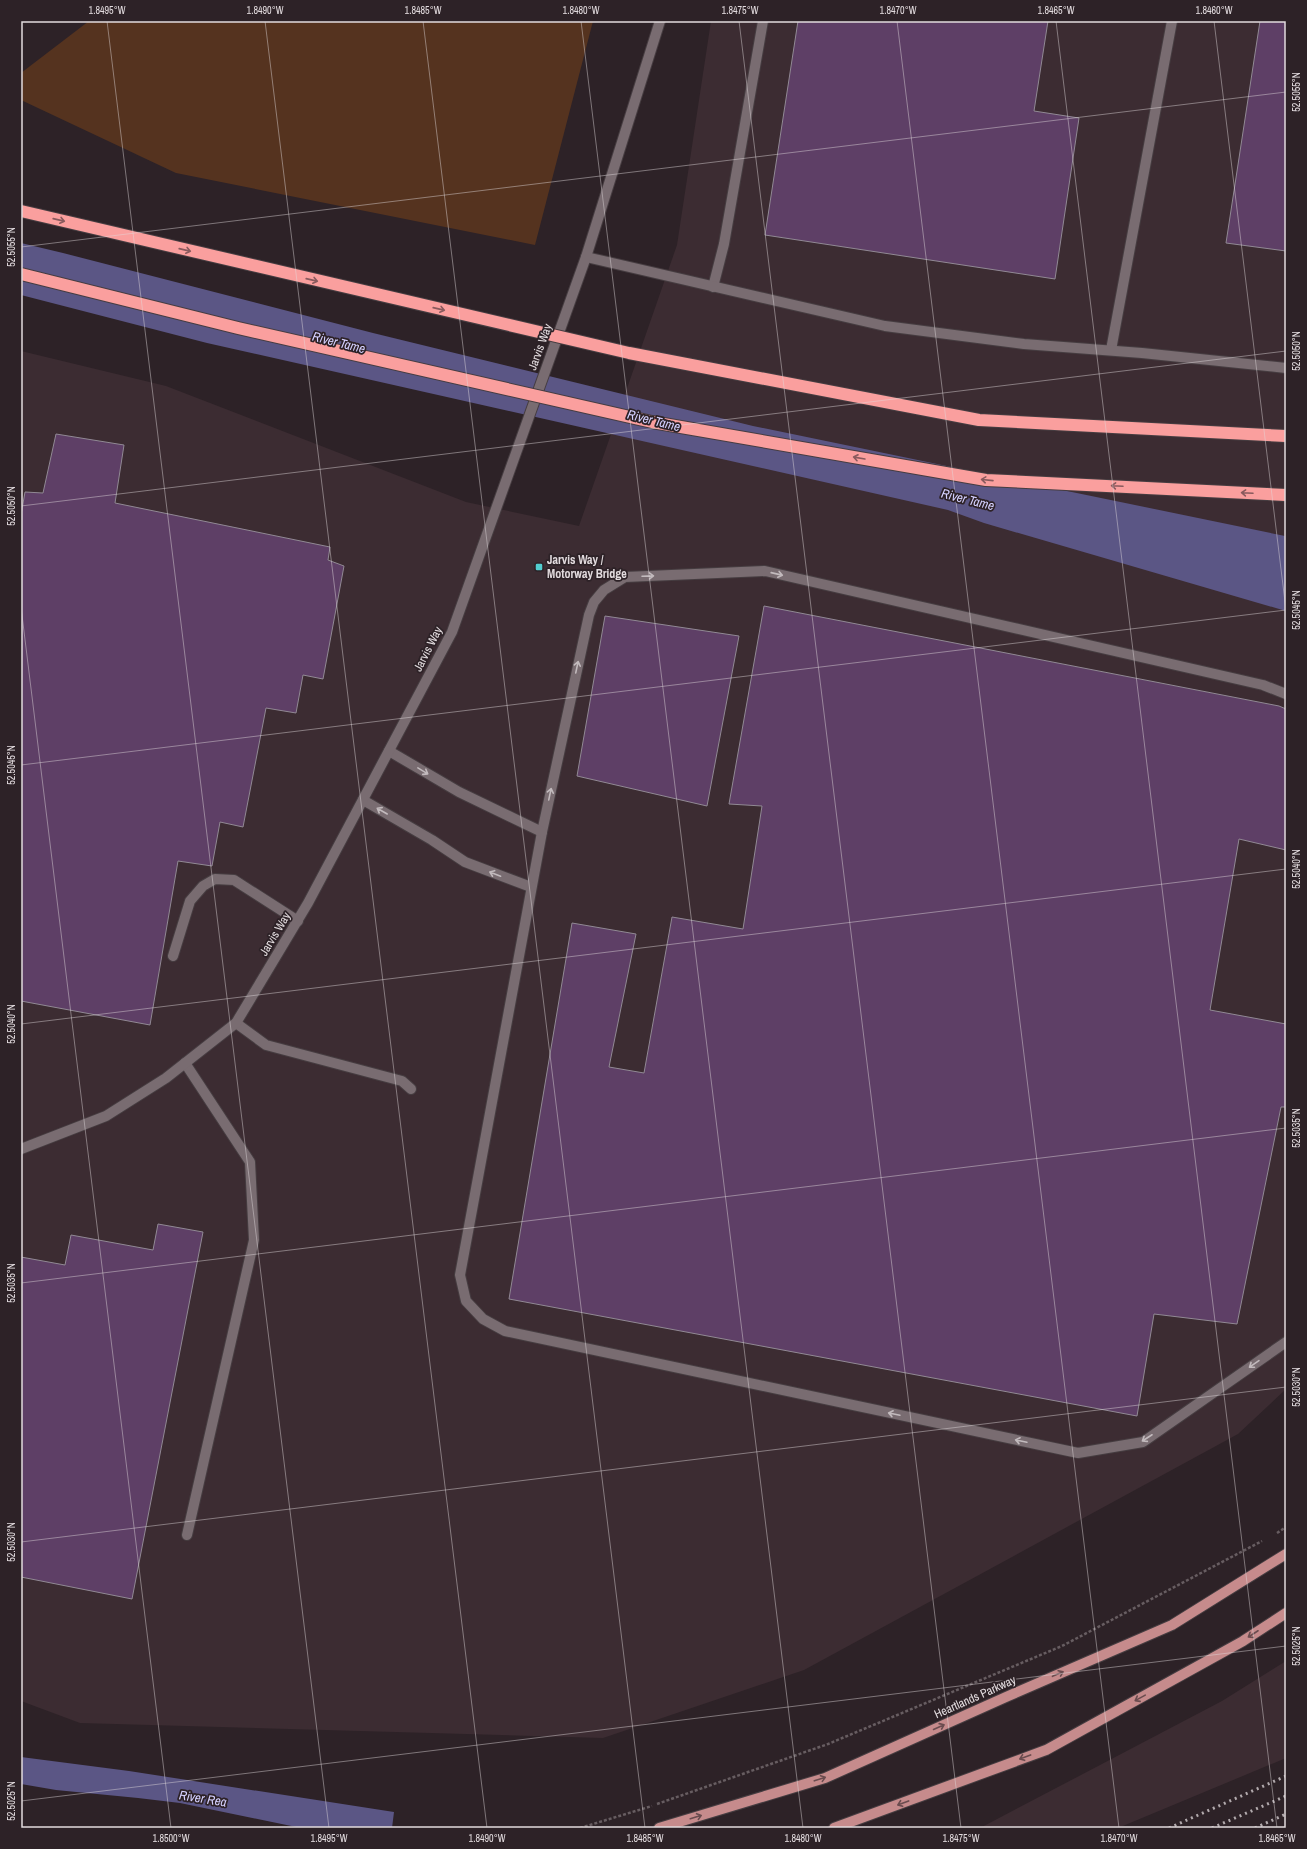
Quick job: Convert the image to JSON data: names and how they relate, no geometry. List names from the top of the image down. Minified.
{"streets":{"main road":["Heartlands Parkway"],"street":["Jarvis Way"]},"water":["River Tame","River Rea"],"places":{"transit":["Jarvis Way / Motorway Bridge"]},"coordinates":["1.8495°W","1.8490°W","1.8485°W","1.8480°W","1.8475°W","1.8470°W","1.8465°W","1.8460°W","52.5055°N","52.5050°N","52.5045°N","52.5040°N","52.5035°N","52.5030°N","52.5025°N","1.8500°W"]}
